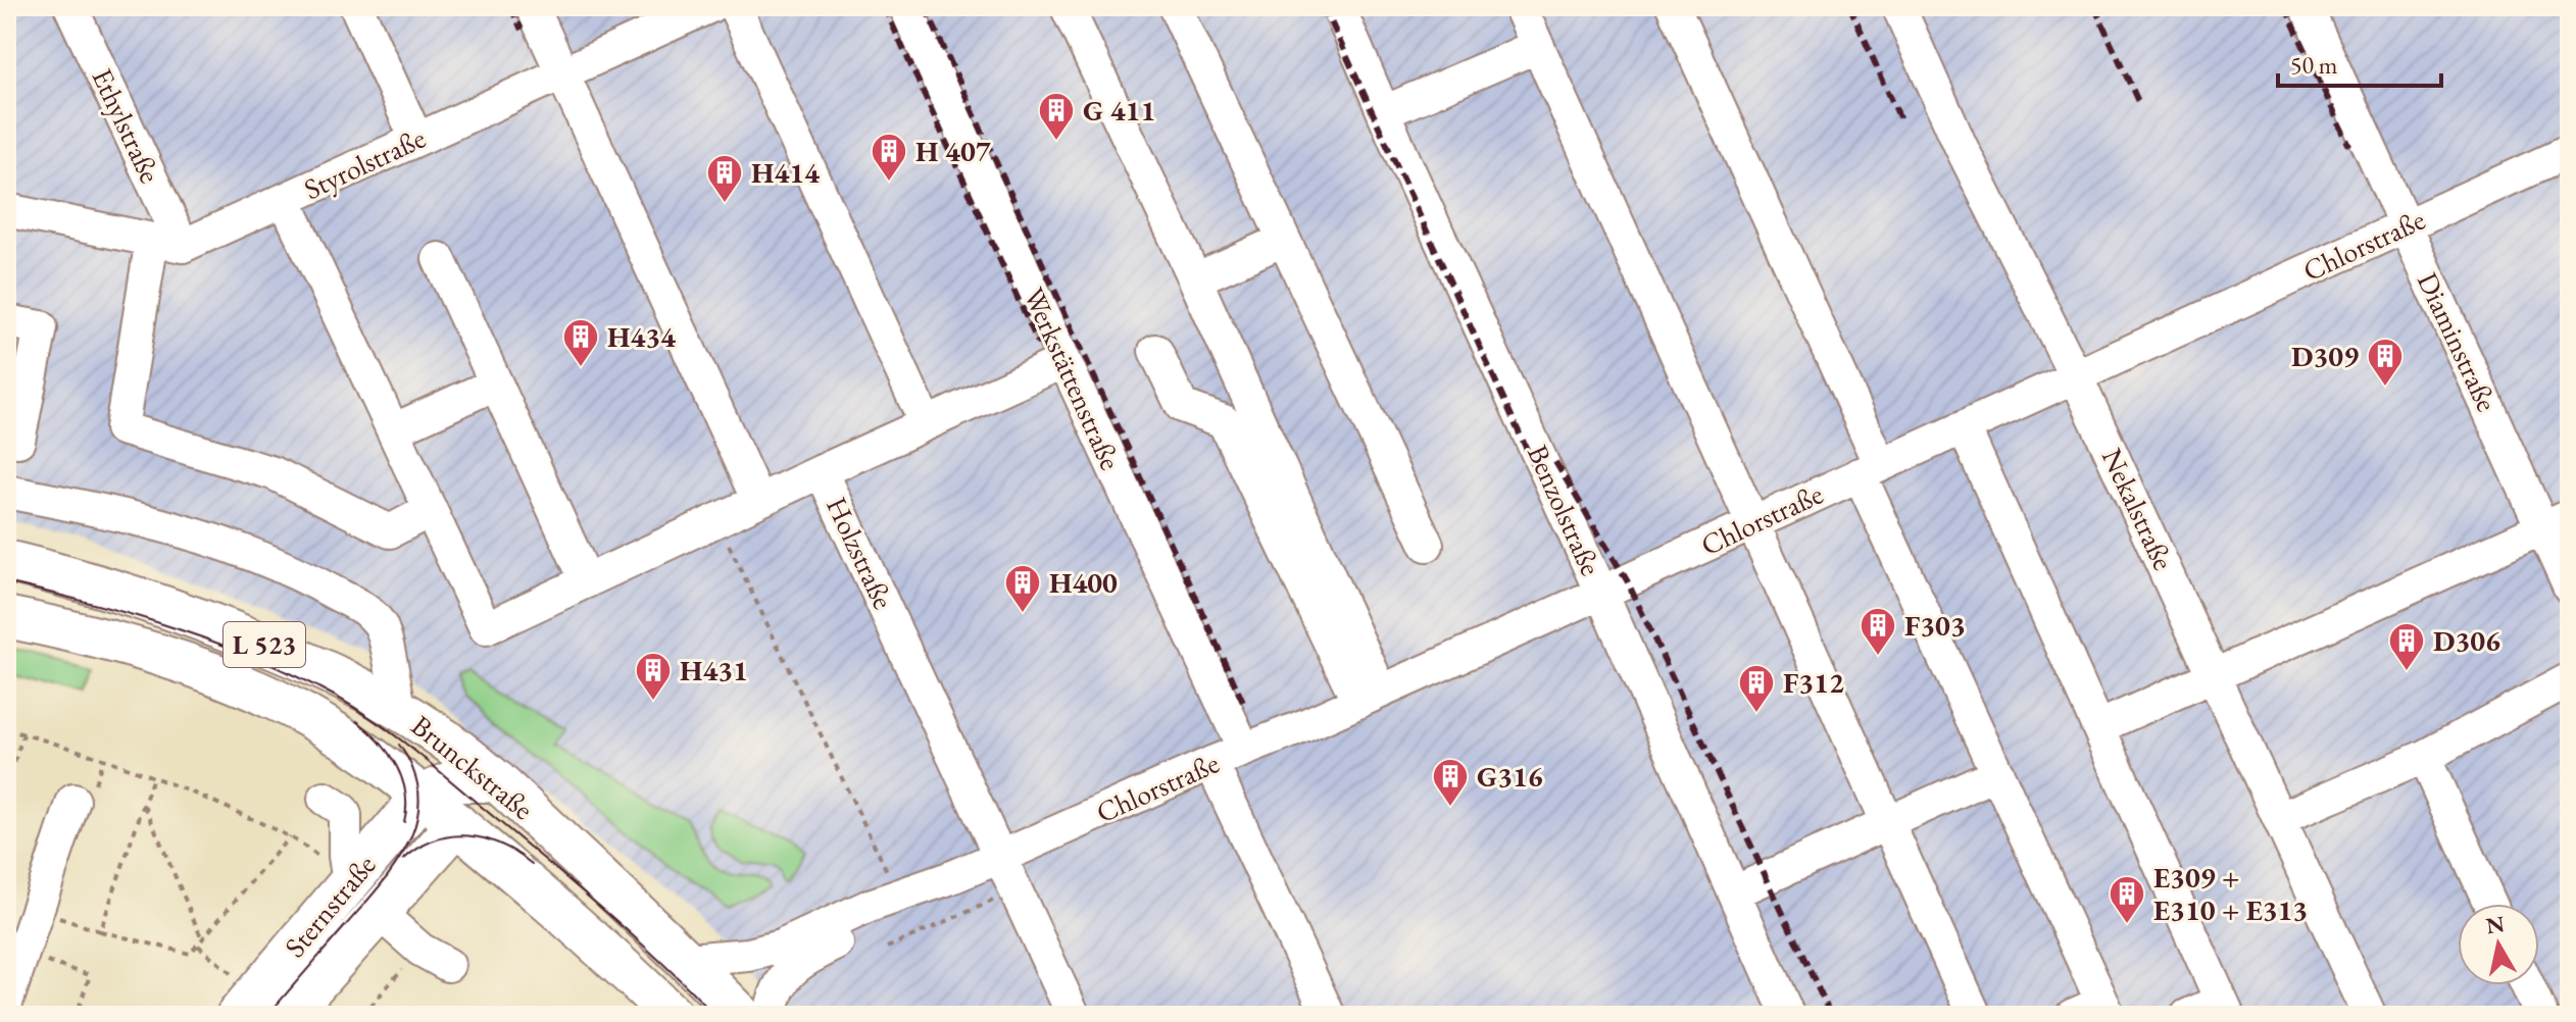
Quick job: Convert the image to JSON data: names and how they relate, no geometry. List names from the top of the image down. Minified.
{"streets":{"main road":["L 523","Brunckstraße","Sternstraße"],"street":["Ethylstraße","Styrolstraße","Chlorstraße","Diaminstraße","Werkstättenstraße","Nekalstraße","Benzolstraße","Holzstraße"]},"crossings":[["Ethylstraße","Styrolstraße"],["Chlorstraße","Diaminstraße"],["Chlorstraße","Werkstättenstraße"],["Chlorstraße","Nekalstraße"],["Chlorstraße","Benzolstraße"],["Chlorstraße","Holzstraße"],["Brunckstraße","Sternstraße"]],"places":{"building":["G 411","H 407","H414","H434","D309","H400","F303","D306","H431","F312","G316","E309 + E310 + E313"]},"scale_bar":"50 m","north":"top"}
